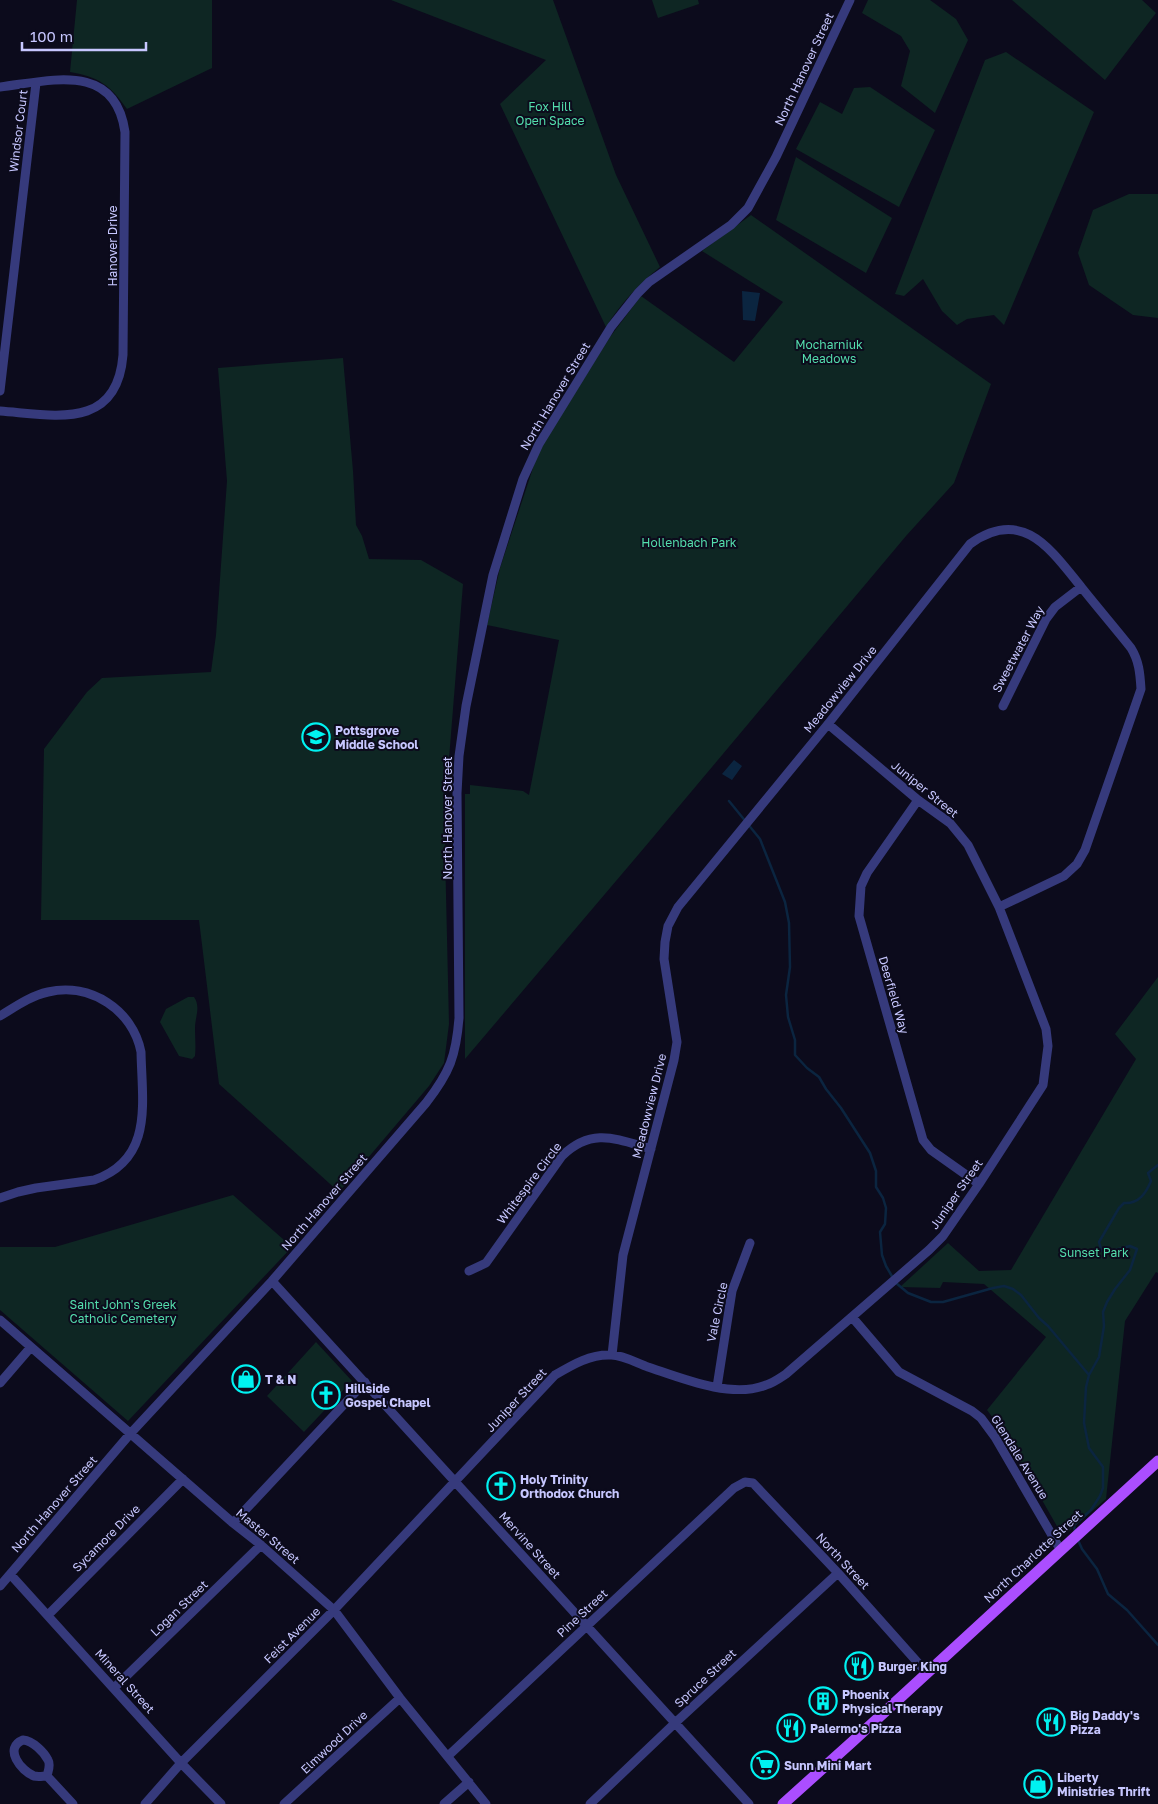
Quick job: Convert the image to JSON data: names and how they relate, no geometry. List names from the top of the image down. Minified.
{"streets":{"main road":["North Charlotte Street"],"street":["North Hanover Street","Windsor Court","Hanover Drive","Sweetwater Way","Meadowview Drive","Juniper Street","Deerfield Way","Whitespire Circle","Vale Circle","Glendale Avenue","Master Street","Sycamore Drive","Mervine Street","North Street","Logan Street","Pine Street","Feist Avenue","Spruce Street","Mineral Street","Elmwood Drive"]},"crossings":[["North Hanover Street","Master Street"],["North Hanover Street","Mervine Street"],["North Hanover Street","Mineral Street"],["Windsor Court","Hanover Drive"],["Sweetwater Way","Meadowview Drive"],["Meadowview Drive","Juniper Street"],["Meadowview Drive","Whitespire Circle"],["Juniper Street","Deerfield Way"],["Juniper Street","Vale Circle"],["Juniper Street","Glendale Avenue"],["Juniper Street","Mervine Street"],["Juniper Street","Feist Avenue"],["Glendale Avenue","North Charlotte Street"],["Master Street","Sycamore Drive"],["Master Street","Logan Street"],["Master Street","Pine Street"],["Master Street","Feist Avenue"],["Master Street","Elmwood Drive"],["Sycamore Drive","Mineral Street"],["Mervine Street","Pine Street"],["Mervine Street","Feist Avenue"],["Mervine Street","Spruce Street"],["North Charlotte Street","North Street"],["North Street","Pine Street"],["North Street","Spruce Street"],["Logan Street","Mineral Street"],["Feist Avenue","Mineral Street"]],"parks":["Fox Hill Open Space","Mocharniuk Meadows","Hollenbach Park","Sunset Park","Saint John's Greek Catholic Cemetery"],"places":{"school or university":["Pottsgrove Middle School"],"shop":["T & N","Liberty Ministries Thrift"],"church":["Hillside Gospel Chapel","Holy Trinity Orthodox Church"],"restaurant":["Burger King","Big Daddy's Pizza","Palermo's Pizza"],"building":["Phoenix Physical Therapy"],"supermarket":["Sunn Mini Mart"]},"scale_bar":"100 m"}
